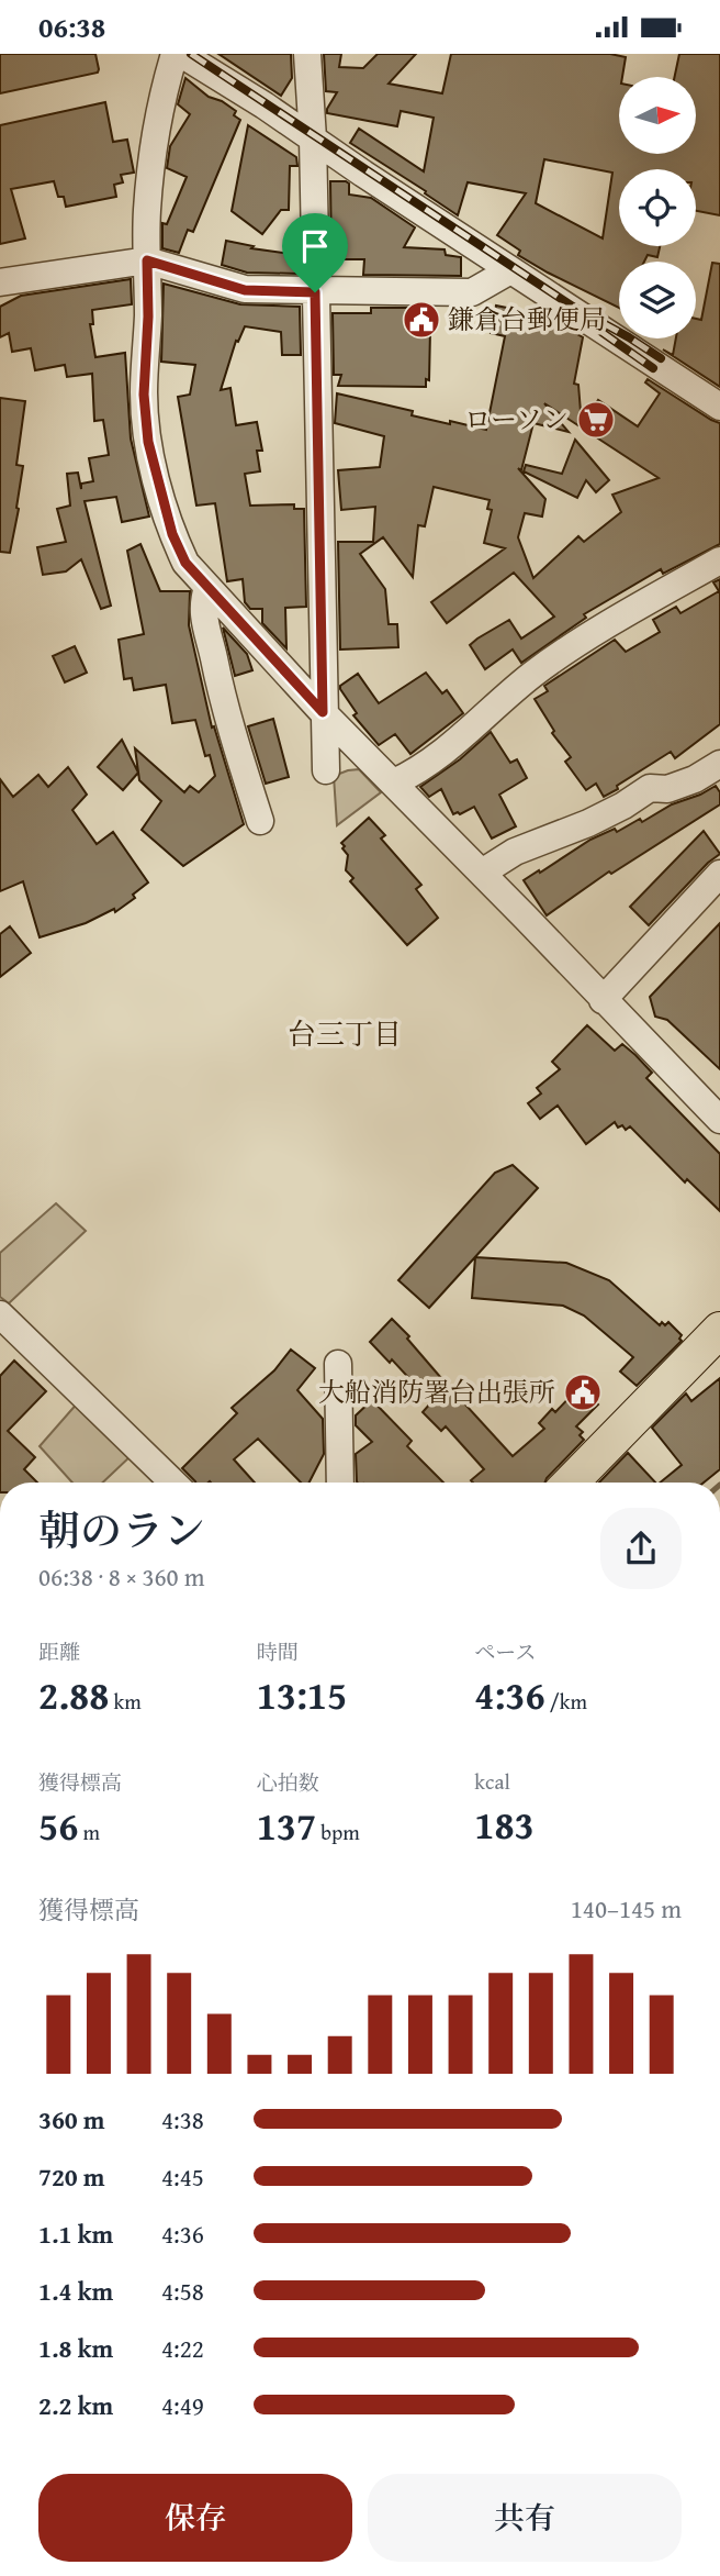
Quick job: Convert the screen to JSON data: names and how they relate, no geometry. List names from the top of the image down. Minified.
{"districts":["台三丁目"],"places":{"public building":["鎌倉台郵便局","大船消防署台出張所"],"supermarket":["ローソン"]},"north":"right","page":{"status":"06:38","heading":["朝のラン","06:38 · 8 × 360 m"],"stats":[["距離","2.88 km"],["時間","13:15"],["ペース","4:36 /km"],["獲得標高","56 m"],["心拍数","137 bpm"],["kcal","183"]],"chart":["獲得標高","140–145 m"],"list":[{"name":"360 m","note":"4:38"},{"name":"720 m","note":"4:45"},{"name":"1.1 km","note":"4:36"},{"name":"1.4 km","note":"4:58"},{"name":"1.8 km","note":"4:22"},{"name":"2.2 km","note":"4:49"}],"buttons":["保存","共有"]}}
